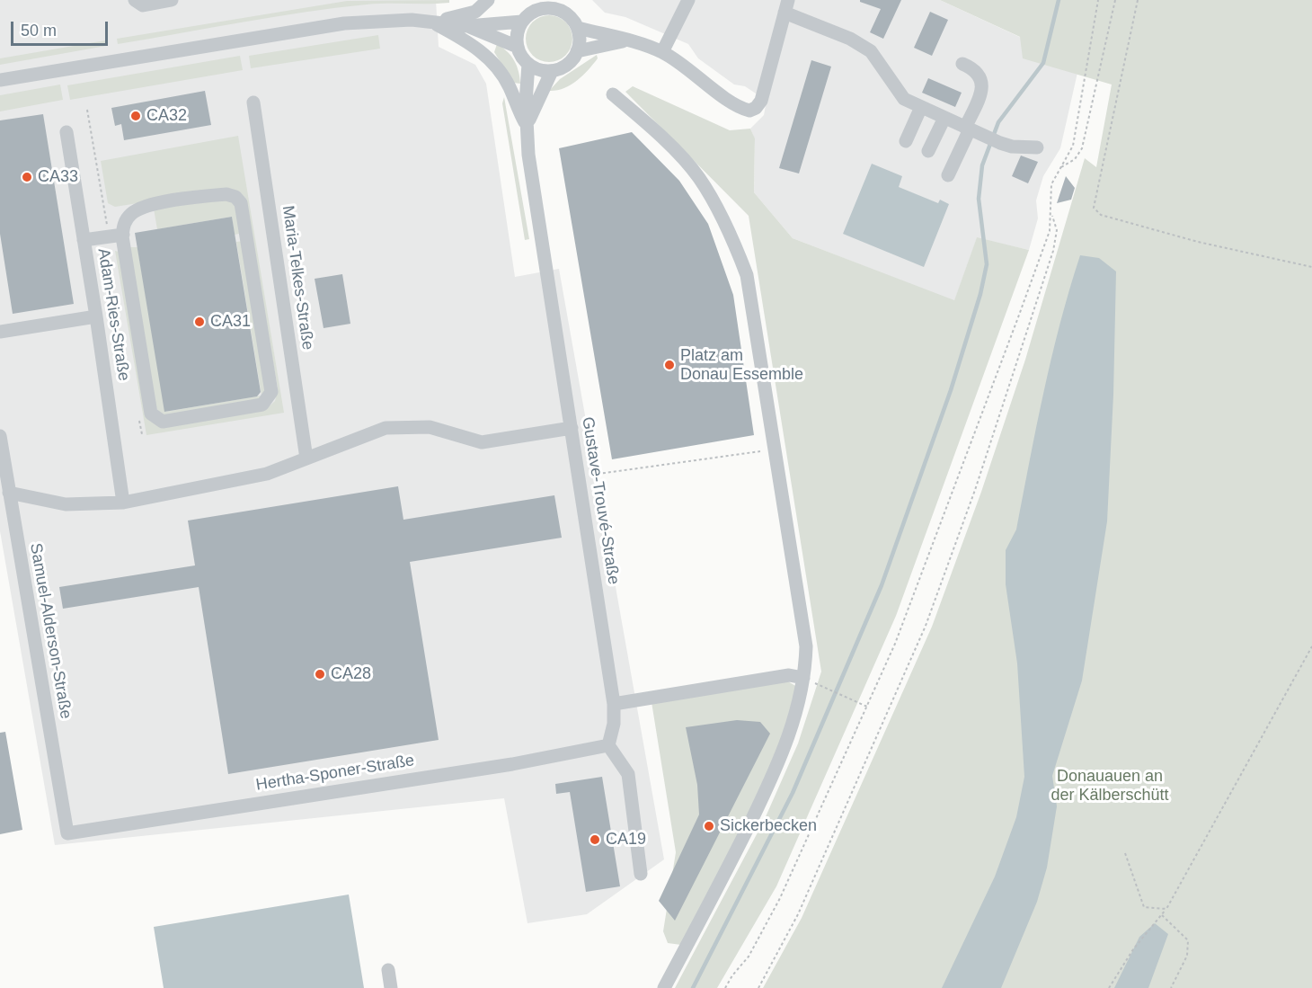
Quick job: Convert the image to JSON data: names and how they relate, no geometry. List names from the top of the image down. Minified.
{"streets":{"street":["Maria-Telkes-Straße","Adam-Ries-Straße","Gustave-Trouvé-Straße","Samuel-Alderson-Straße","Hertha-Sponer-Straße"]},"crossings":[["Gustave-Trouvé-Straße","Hertha-Sponer-Straße"],["Samuel-Alderson-Straße","Hertha-Sponer-Straße"]],"parks":["Donauauen an der Kälberschütt"],"places":["CA32","CA33","CA31","Platz am Donau Essemble","CA28","Sickerbecken","CA19"],"scale_bar":"50 m"}
